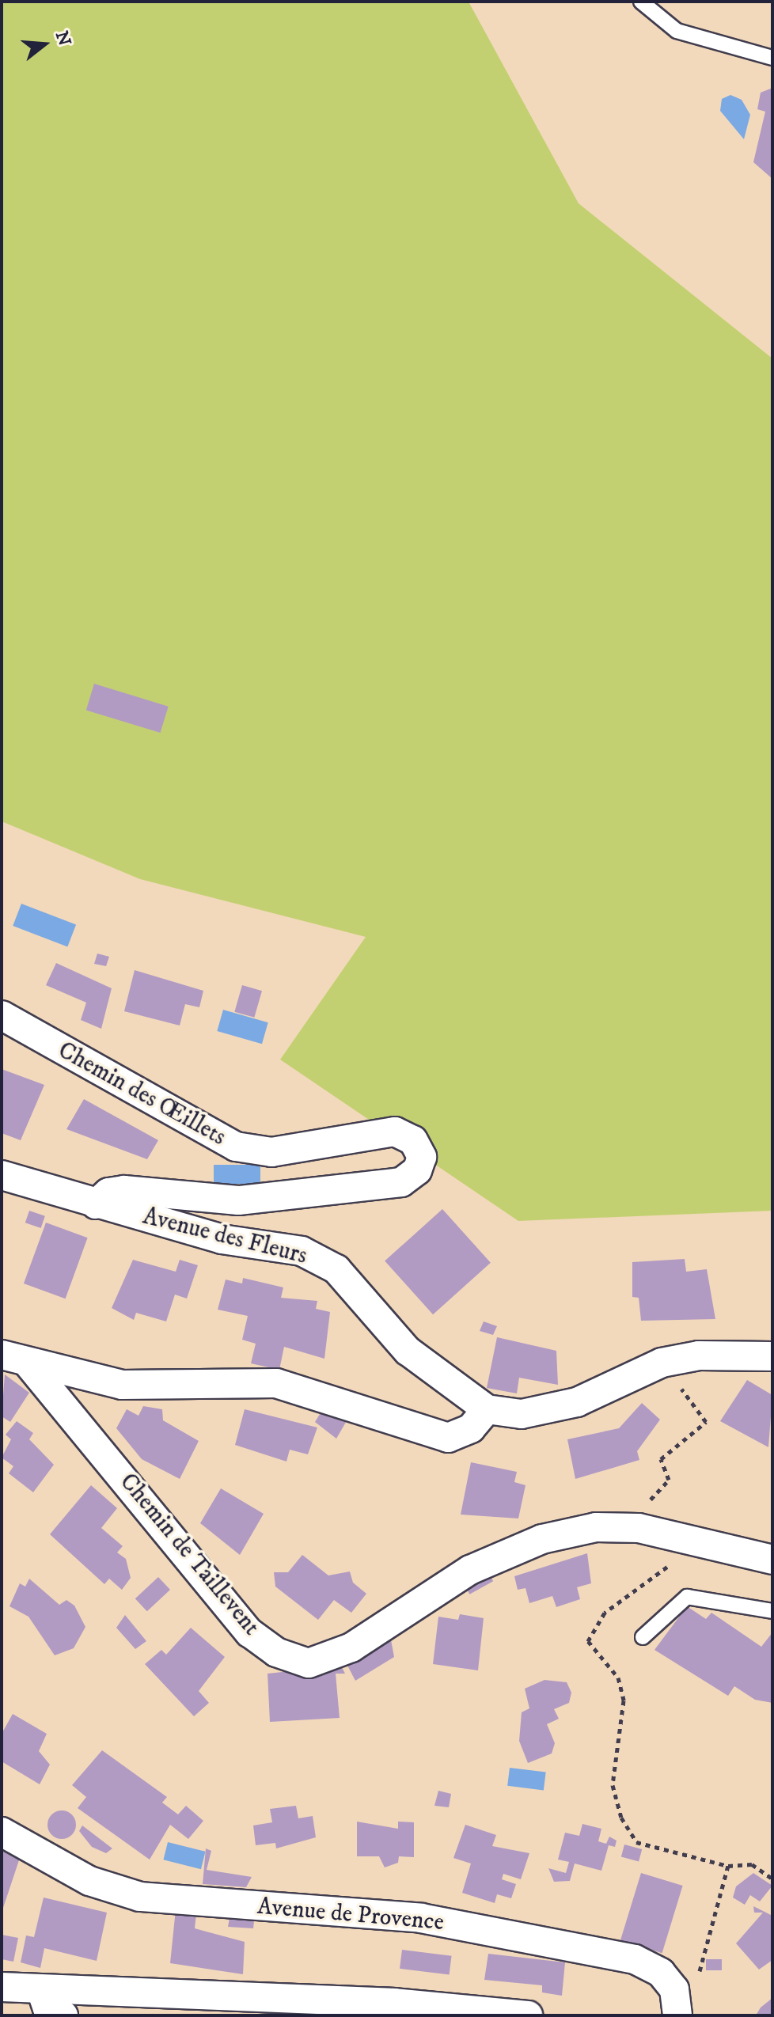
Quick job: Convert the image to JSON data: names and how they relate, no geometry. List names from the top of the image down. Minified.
{"streets":{"street":["Chemin des Œillets","Avenue des Fleurs","Chemin de Taillevent","Avenue de Provence"]},"crossings":[["Chemin des Œillets","Avenue des Fleurs"]],"north":"right"}
